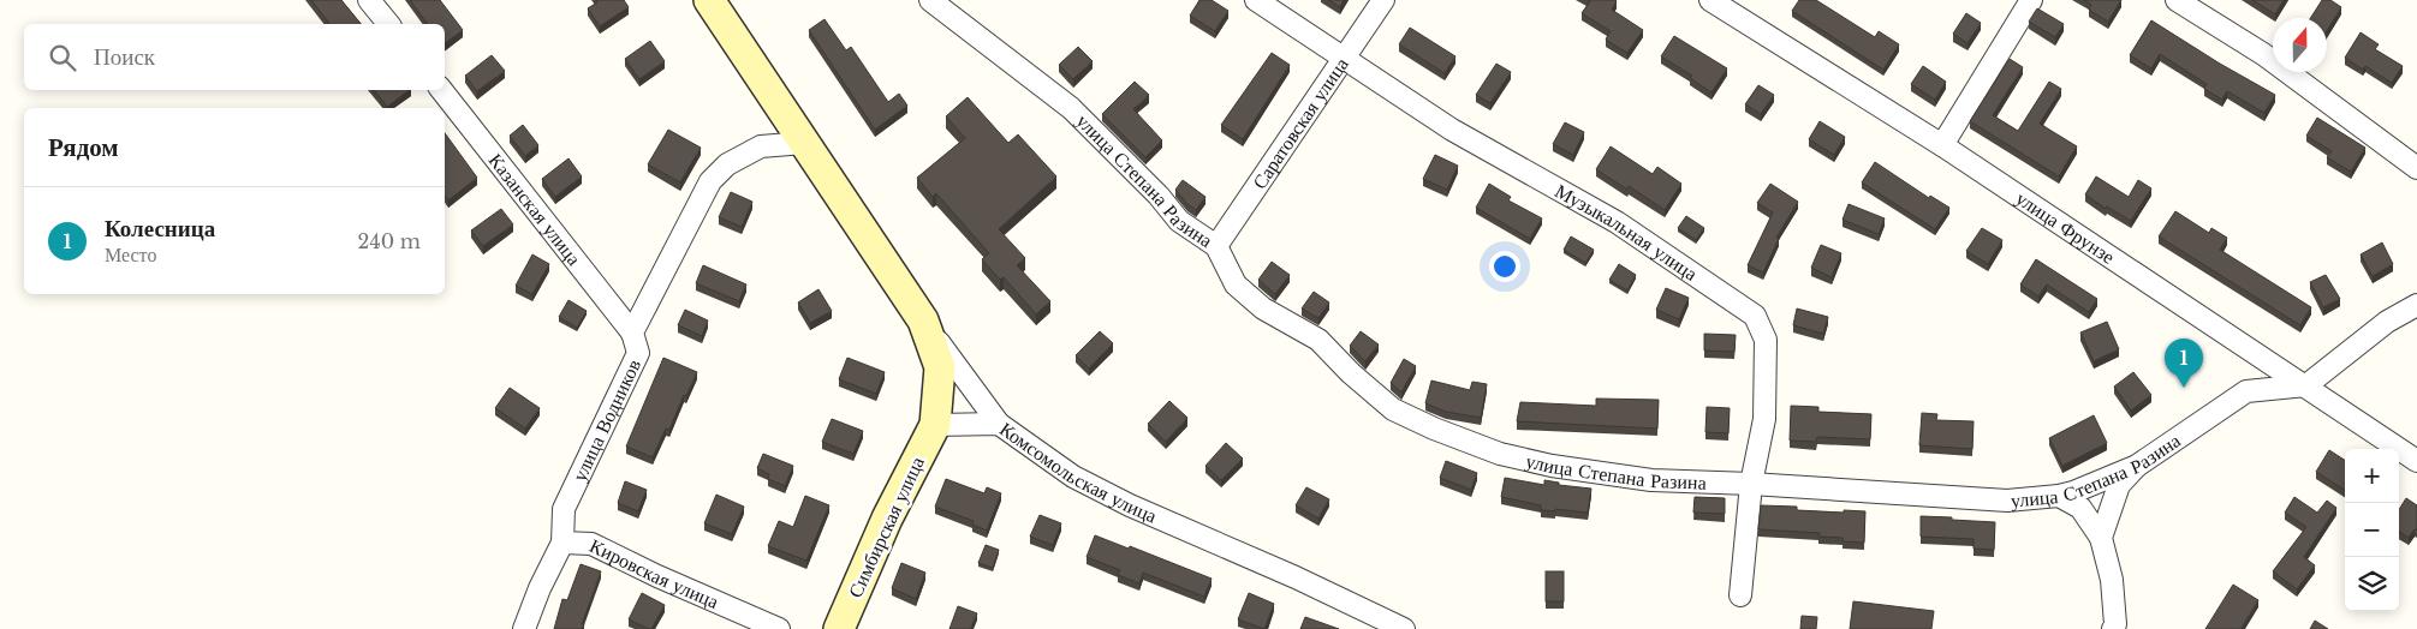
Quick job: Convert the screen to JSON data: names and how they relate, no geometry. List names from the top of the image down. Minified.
{"streets":{"street":["Саратовская улица","улица Степана Разина","Казанская улица","улица Фрунзе","Музыкальная улица","улица Водников","Комсомольская улица","Симбирская улица","Кировская улица"]},"crossings":[["Саратовская улица","улица Степана Разина"],["Саратовская улица","Музыкальная улица"],["улица Степана Разина","улица Фрунзе"],["улица Степана Разина","Музыкальная улица"],["Казанская улица","улица Водников"],["улица Водников","Кировская улица"],["Комсомольская улица","Симбирская улица"]],"north":"top","page":{"search":"Поиск","heading":"Рядом","list":[{"mark":"1","name":"Колесница","note":"Место","value":"240 m"}],"pins":"1","map_buttons":["+","−"]}}
